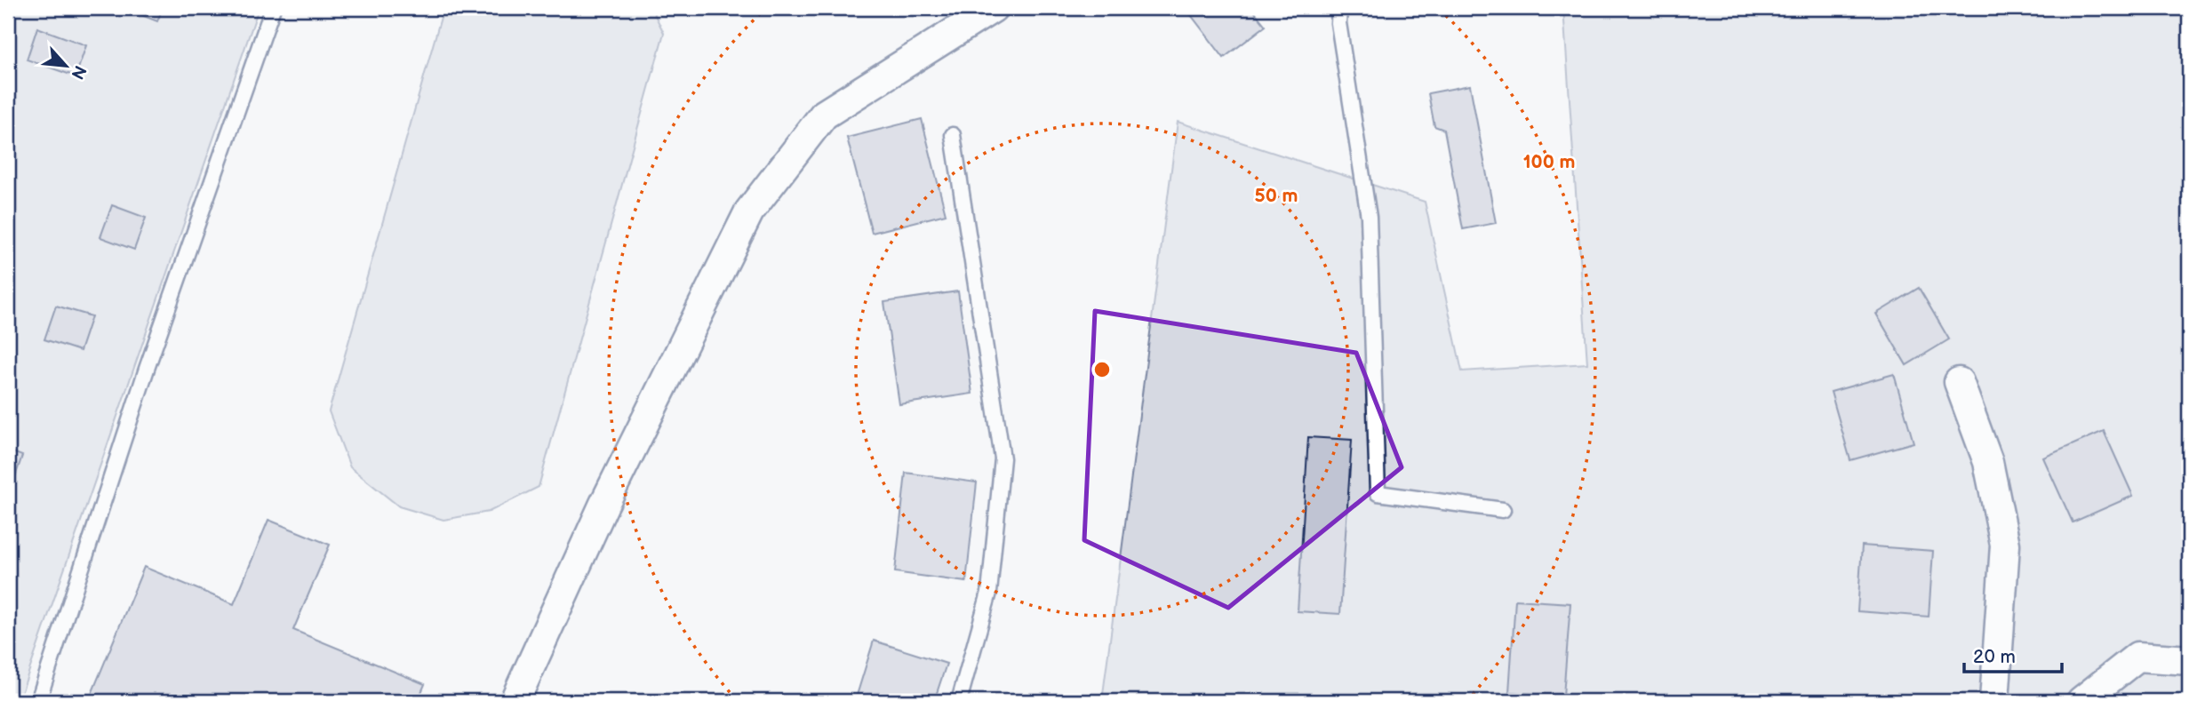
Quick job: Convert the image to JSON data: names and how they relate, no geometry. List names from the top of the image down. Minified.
{"scale_bar":"20 m","north":"bottom right","rings":["100 m","50 m"]}
